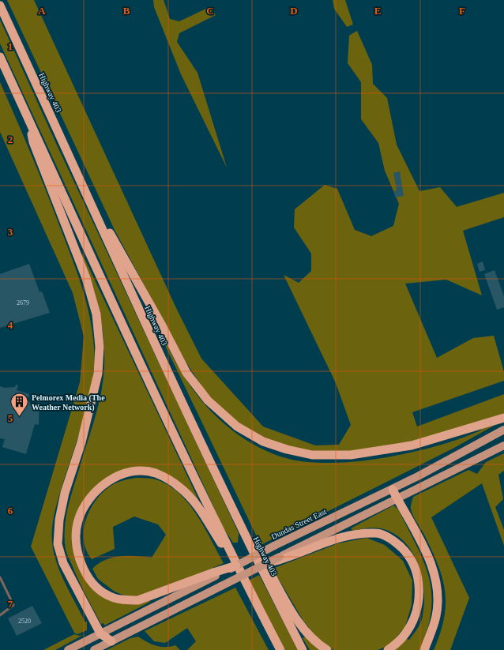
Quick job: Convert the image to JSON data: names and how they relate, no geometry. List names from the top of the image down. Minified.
{"streets":{"highway":["Highway 403"],"main road":["Dundas Street East"]},"places":{"building":["Pelmorex Media (The Weather Network)"]},"house_numbers":["2679","2520"],"grid":{"columns":["A","B","C","D","E","F"],"rows":["1","2","3","4","5","6","7"]}}
